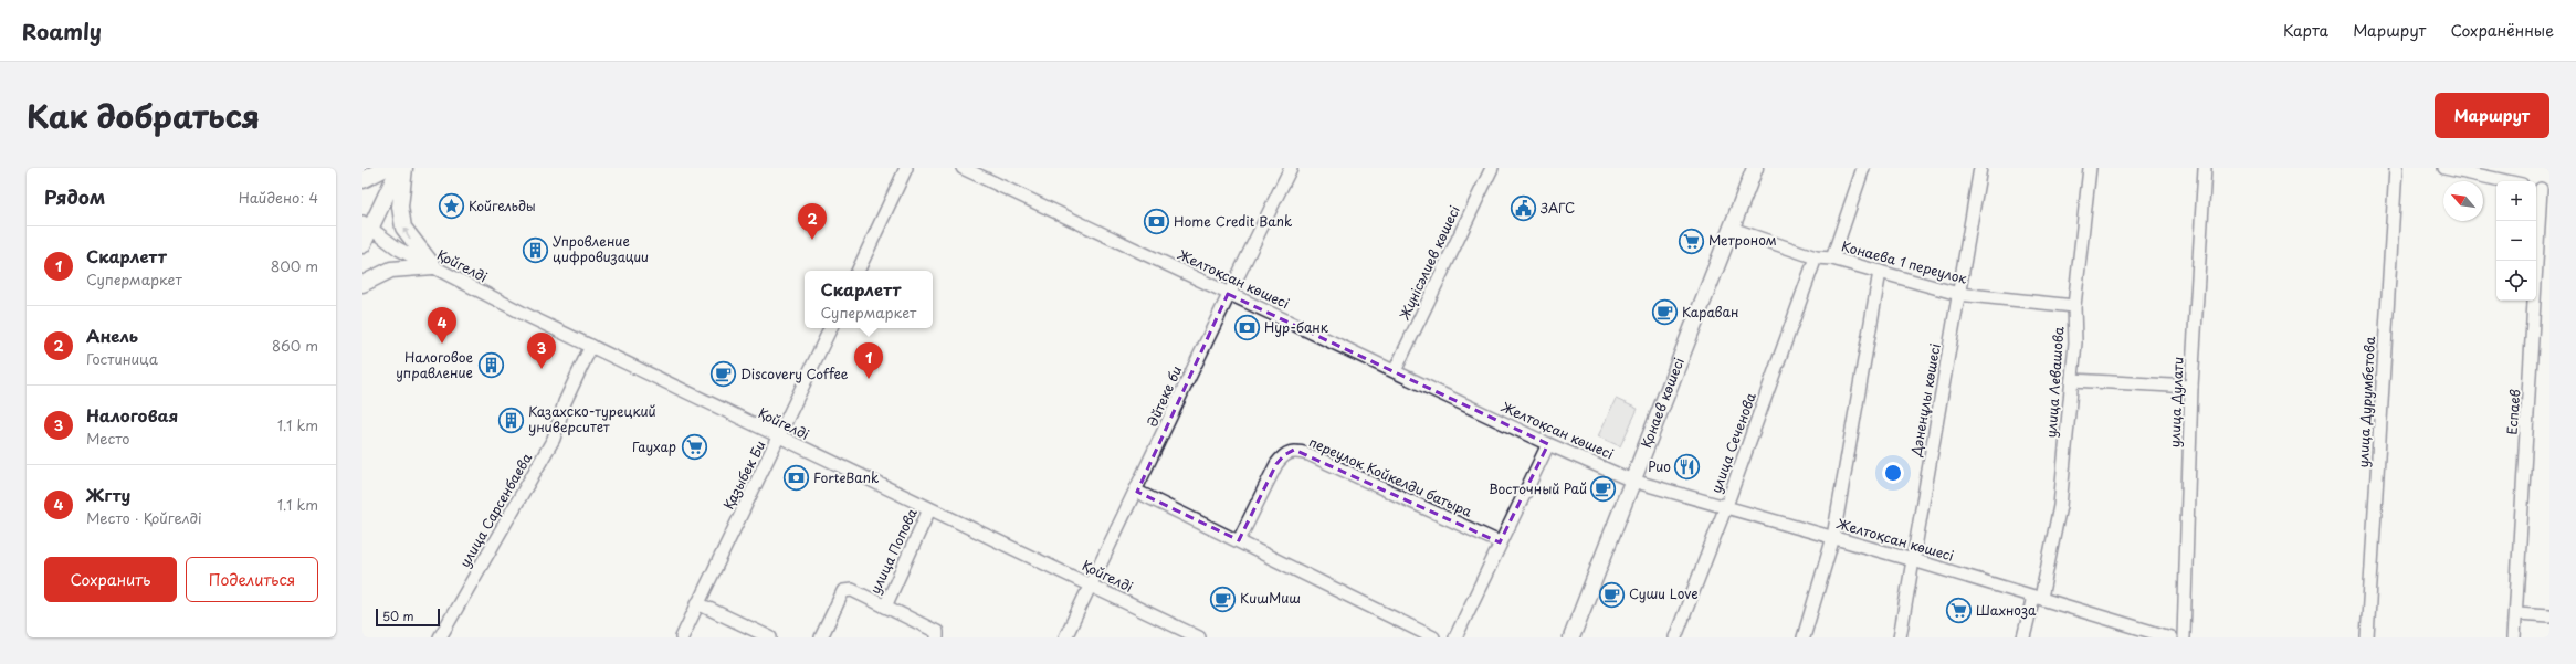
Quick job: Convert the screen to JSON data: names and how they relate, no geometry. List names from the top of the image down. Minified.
{"streets":{"main road":["Қонаев көшесі"],"street":["Жүнісәлиев көшесі","Конаева 1 переулок","Қойгелді","Желтоқсан көшесі","улица Левашова","Әйтеке би","Дәненұлы көшесі","улица Дулати","улица Дурумбетова","Еспаев","улица Сеченова","Қазыбек Би","переулок Койкелди батыра","улица Сарсенбаева","улица Попова"]},"crossings":[["Жүнісәлиев көшесі","Желтоқсан көшесі"],["Конаева 1 переулок","улица Левашова"],["Конаева 1 переулок","Дәненұлы көшесі"],["Конаева 1 переулок","Қонаев көшесі"],["Конаева 1 переулок","улица Сеченова"],["Қойгелді","Әйтеке би"],["Қойгелді","Қазыбек Би"],["Қойгелді","улица Сарсенбаева"],["Қойгелді","улица Попова"],["Желтоқсан көшесі","улица Левашова"],["Желтоқсан көшесі","Әйтеке би"],["Желтоқсан көшесі","Дәненұлы көшесі"],["Желтоқсан көшесі","Қонаев көшесі"],["Желтоқсан көшесі","улица Сеченова"]],"places":{"place":["Койгельды"],"public building":["ЗАГС"],"bank":["Home Credit Bank","Нур-банк","ForteBank"],"supermarket":["Метроном","Гаухар","Шахноза"],"building":["Упровление цифровизации","Налоговое управление","Казахско-турецкий университет"],"cafe":["Караван","Discovery Coffee","Восточный Рай","Суши Love","КишМиш"],"restaurant":["Рио"]},"scale_bar":"50 m","north":"top left","page":{"header":"Roamly","nav":["Карта","Маршрут","Сохранённые"],"title":"Как добраться","buttons":["Маршрут",["Сохранить","Поделиться"]],"heading":["Рядом","Найдено: 4"],"map_buttons":["+","−"],"pins":["2","4","3","1"],"list":[{"mark":"1","name":"Скарлетт","note":"Супермаркет","value":"800 m"},{"mark":"2","name":"Анель","note":"Гостиница","value":"860 m"},{"mark":"3","name":"Налоговая","note":"Место","value":"1.1 km"},{"mark":"4","name":"Жгту","note":"Место · Қойгелді","value":"1.1 km"}],"popup":["Скарлетт","Супермаркет"],"scale":"50 m"}}
